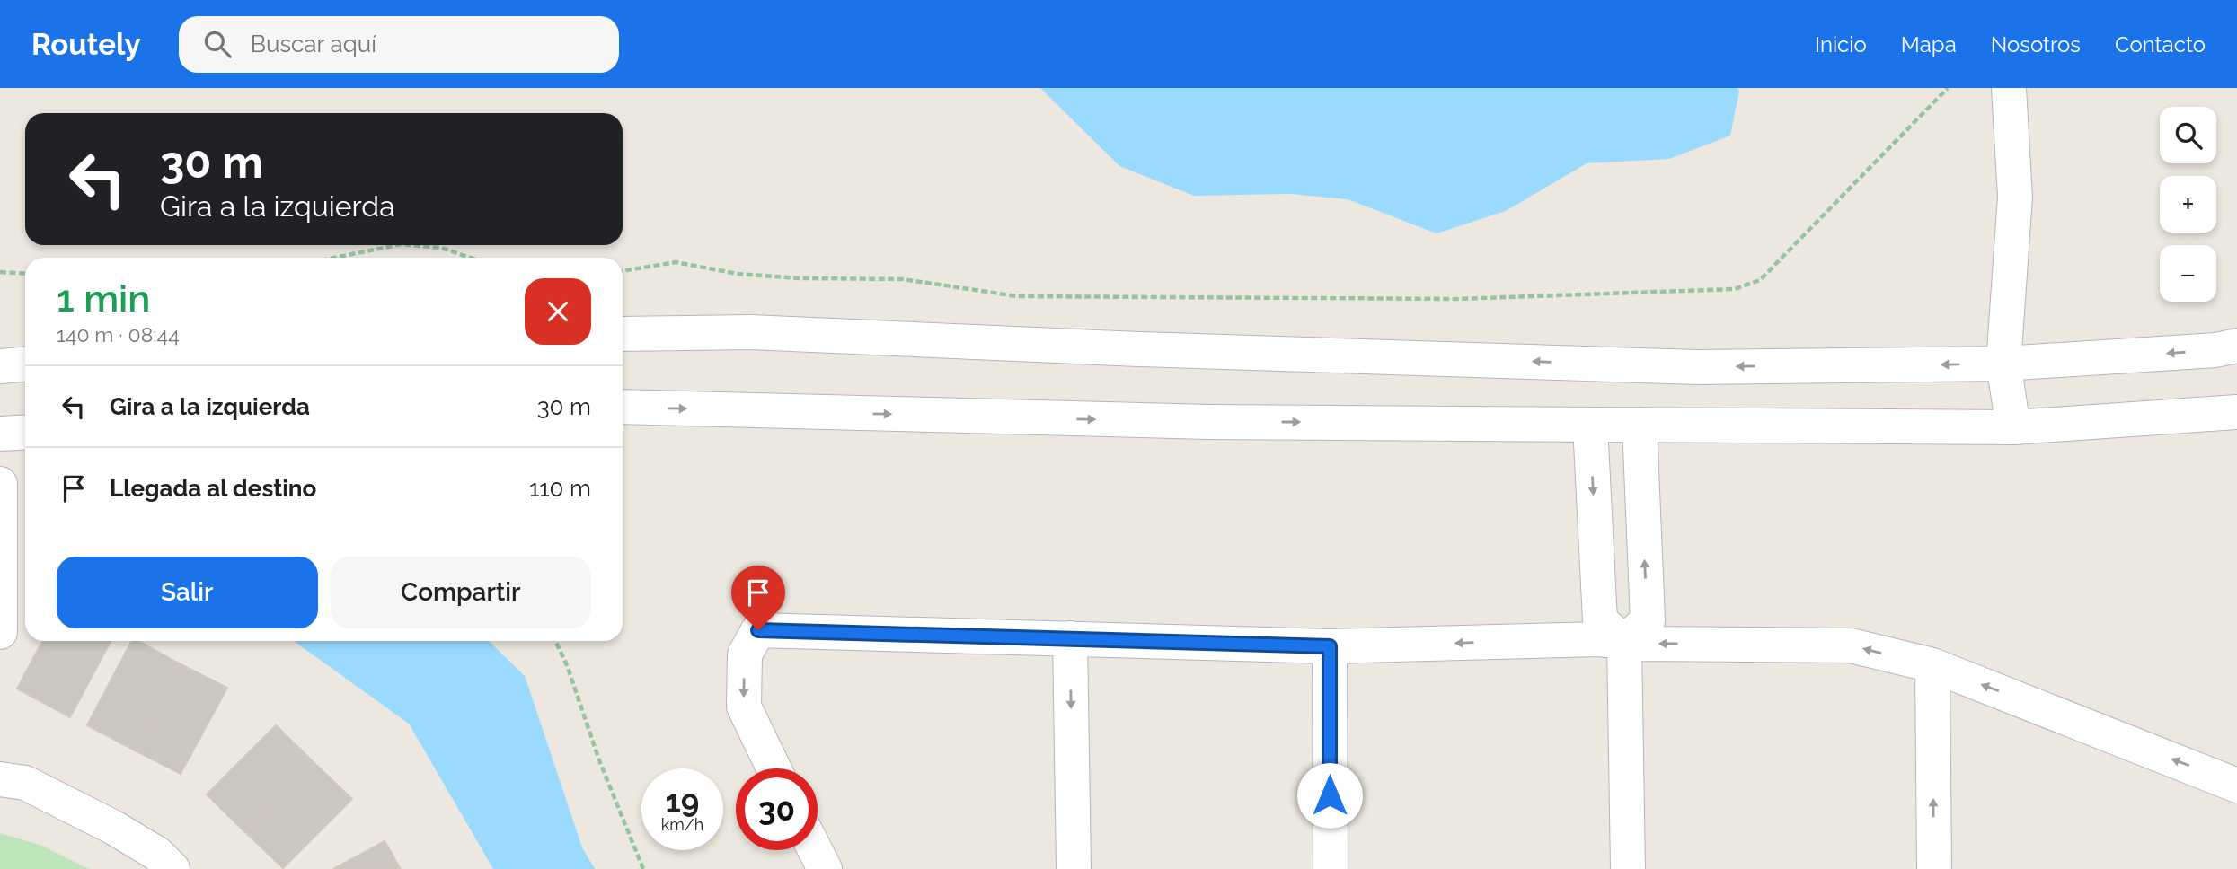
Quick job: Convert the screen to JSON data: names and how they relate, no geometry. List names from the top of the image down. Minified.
{"page":{"header":"Routely","search":"Buscar aquí","nav":["Inicio","Mapa","Nosotros","Contacto"],"map_buttons":["+","−"],"turn":["30 m","Gira a la izquierda"],"heading":["1 min","140 m · 08:44"],"list":[{"name":"Gira a la izquierda","value":"30 m"},{"name":"Llegada al destino","value":"110 m"}],"buttons":["Salir","Compartir"],"speed":"19 km/h","limit":"30"}}
